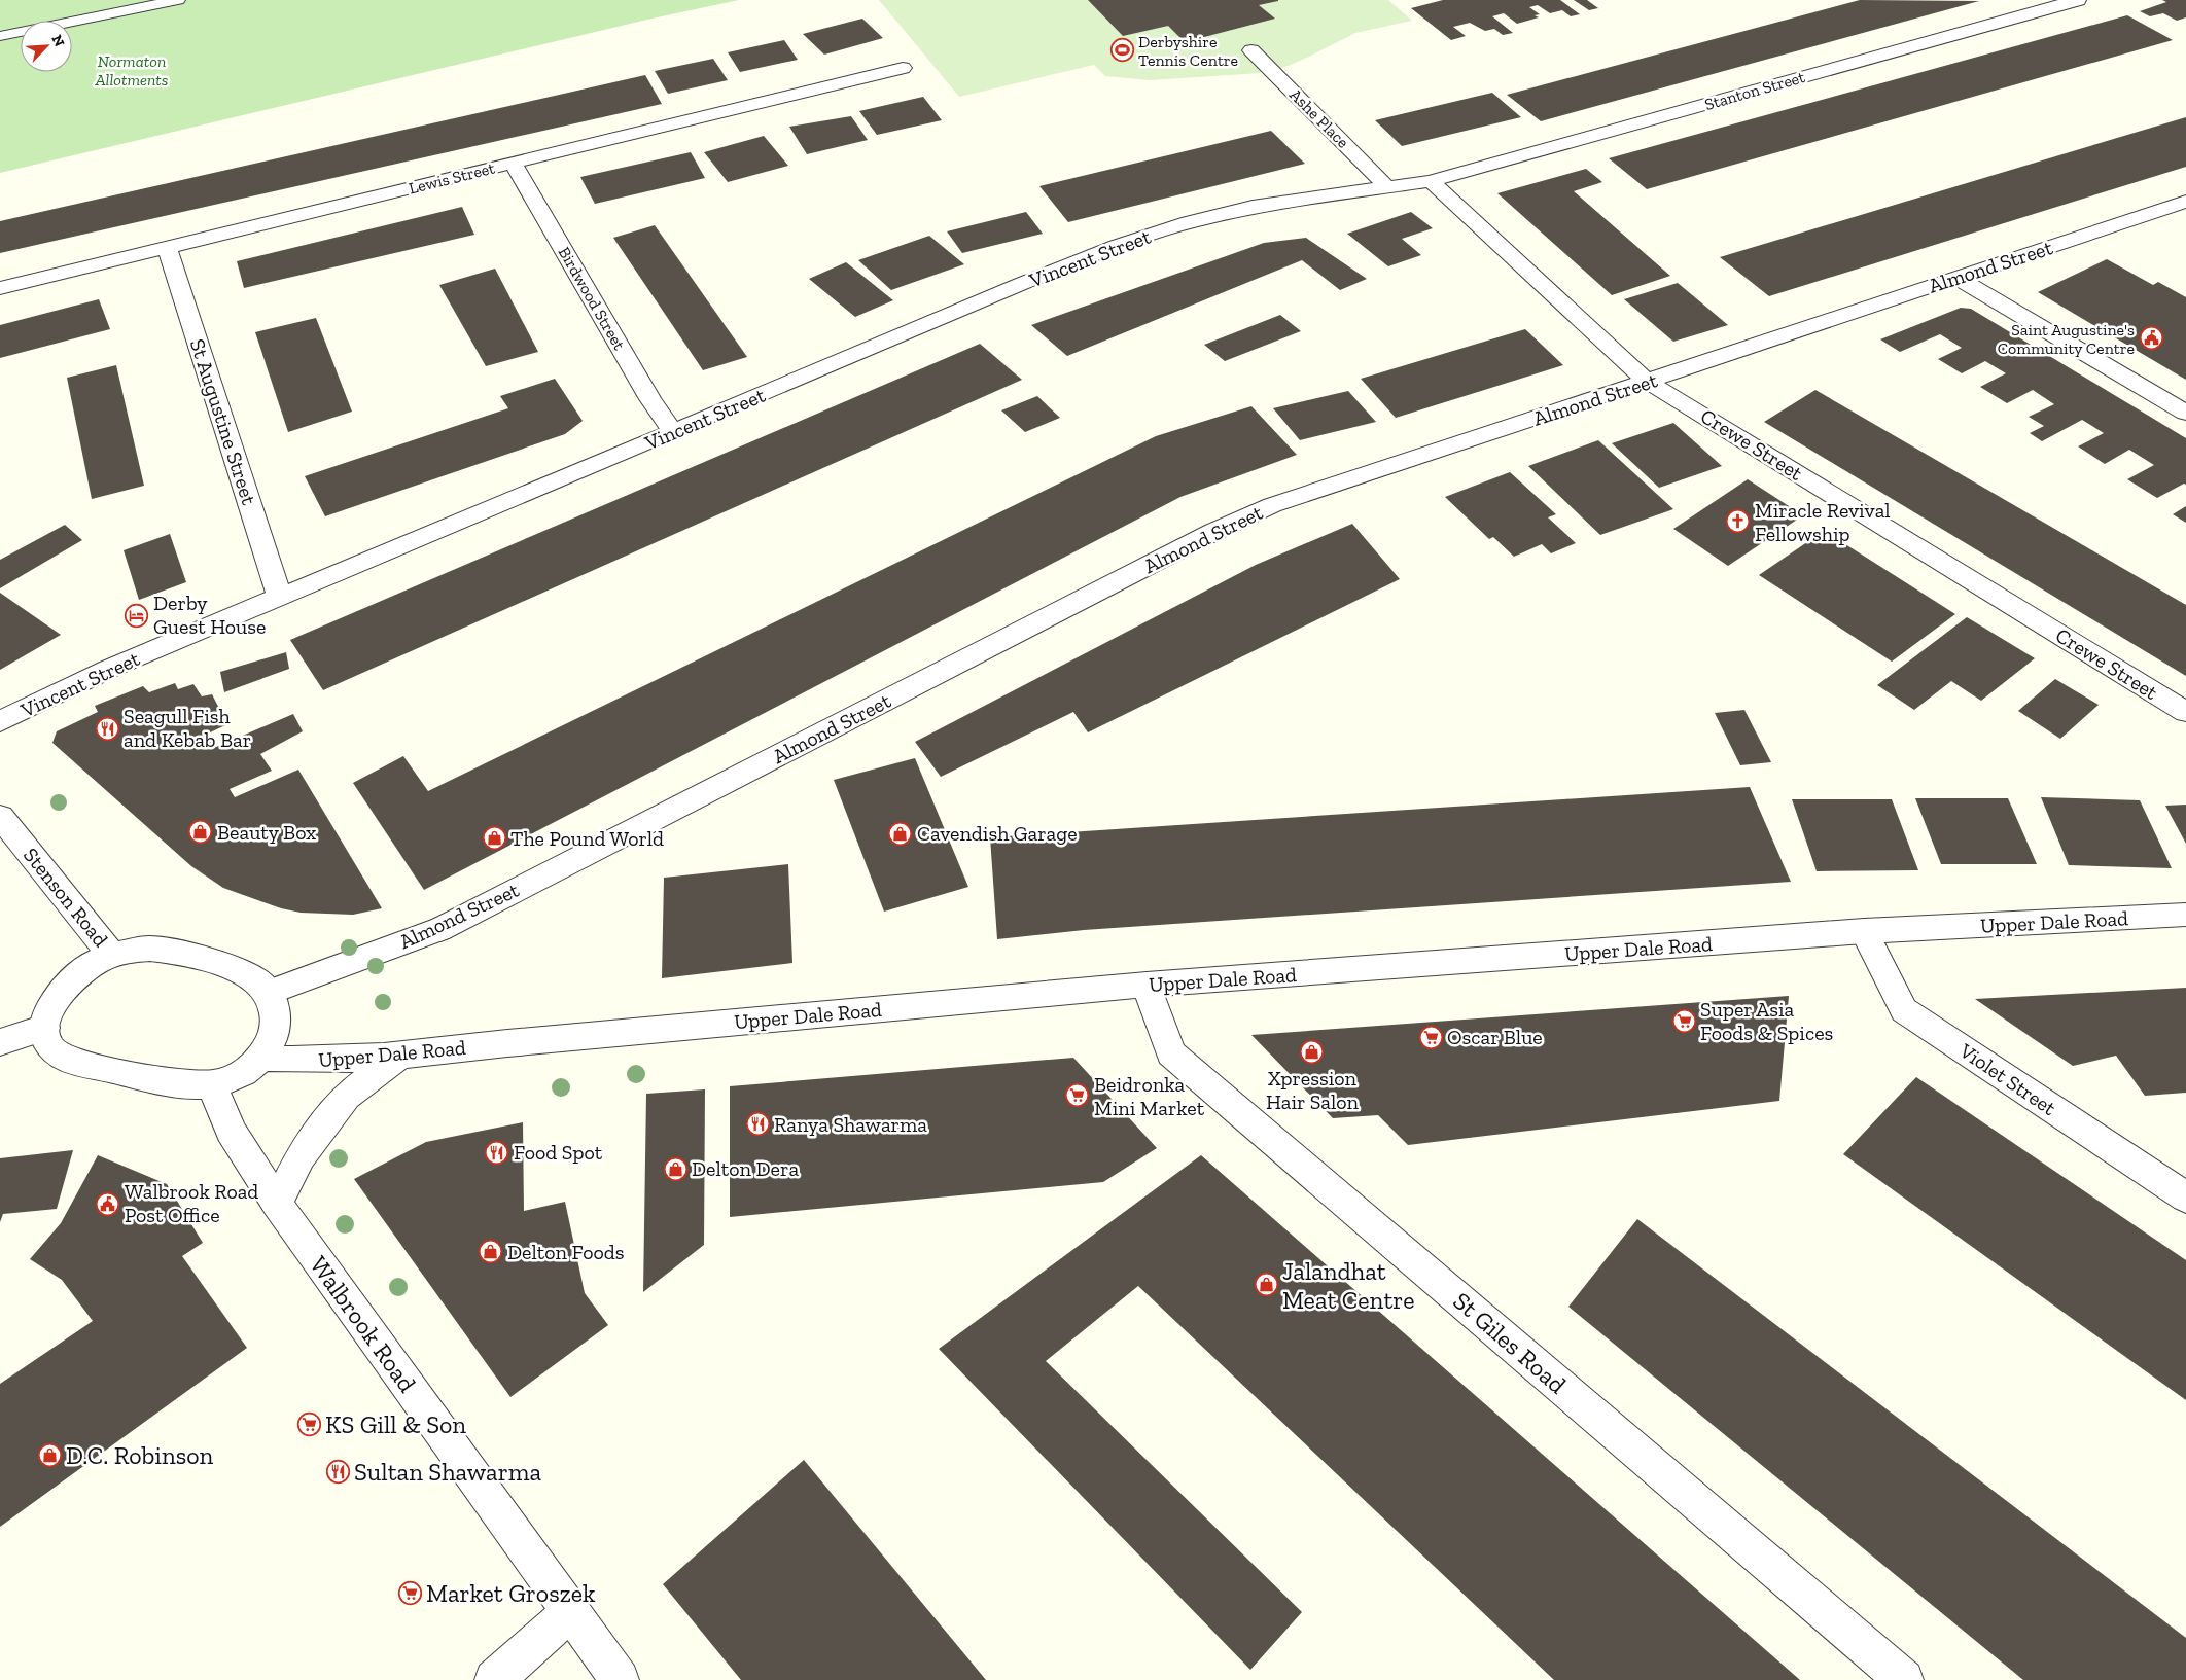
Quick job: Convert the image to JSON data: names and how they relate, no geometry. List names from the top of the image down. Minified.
{"streets":{"street":["Stanton Street","Ashe Place","Lewis Street","Vincent Street","Almond Street","Birdwood Street","St Augustine Street","Crewe Street","Stenson Road","Upper Dale Road","Violet Street","Walbrook Road","St Giles Road"]},"crossings":[["Stanton Street","Vincent Street"],["Stanton Street","Crewe Street"],["Ashe Place","Vincent Street"],["Lewis Street","Birdwood Street"],["Lewis Street","St Augustine Street"],["Vincent Street","Birdwood Street"],["Vincent Street","St Augustine Street"],["Vincent Street","Crewe Street"],["Almond Street","Crewe Street"],["Almond Street","Stenson Road"],["Upper Dale Road","Violet Street"],["Upper Dale Road","St Giles Road"]],"parks":["Normaton Allotments"],"places":{"sports":["Derbyshire Tennis Centre"],"public building":["Saint Augustine's Community Centre","Walbrook Road Post Office"],"church":["Miracle Revival Fellowship"],"hotel":["Derby Guest House"],"restaurant":["Seagull Fish and Kebab Bar","Ranya Shawarma","Food Spot","Sultan Shawarma"],"shop":["Beauty Box","Cavendish Garage","The Pound World","Xpression Hair Salon","Delton Dera","Delton Foods","Jalandhat Meat Centre","D.C. Robinson"],"supermarket":["Super Asia Foods & Spices","Oscar Blue","Beidronka Mini Market","KS Gill & Son","Market Groszek"]},"north":"top right"}
